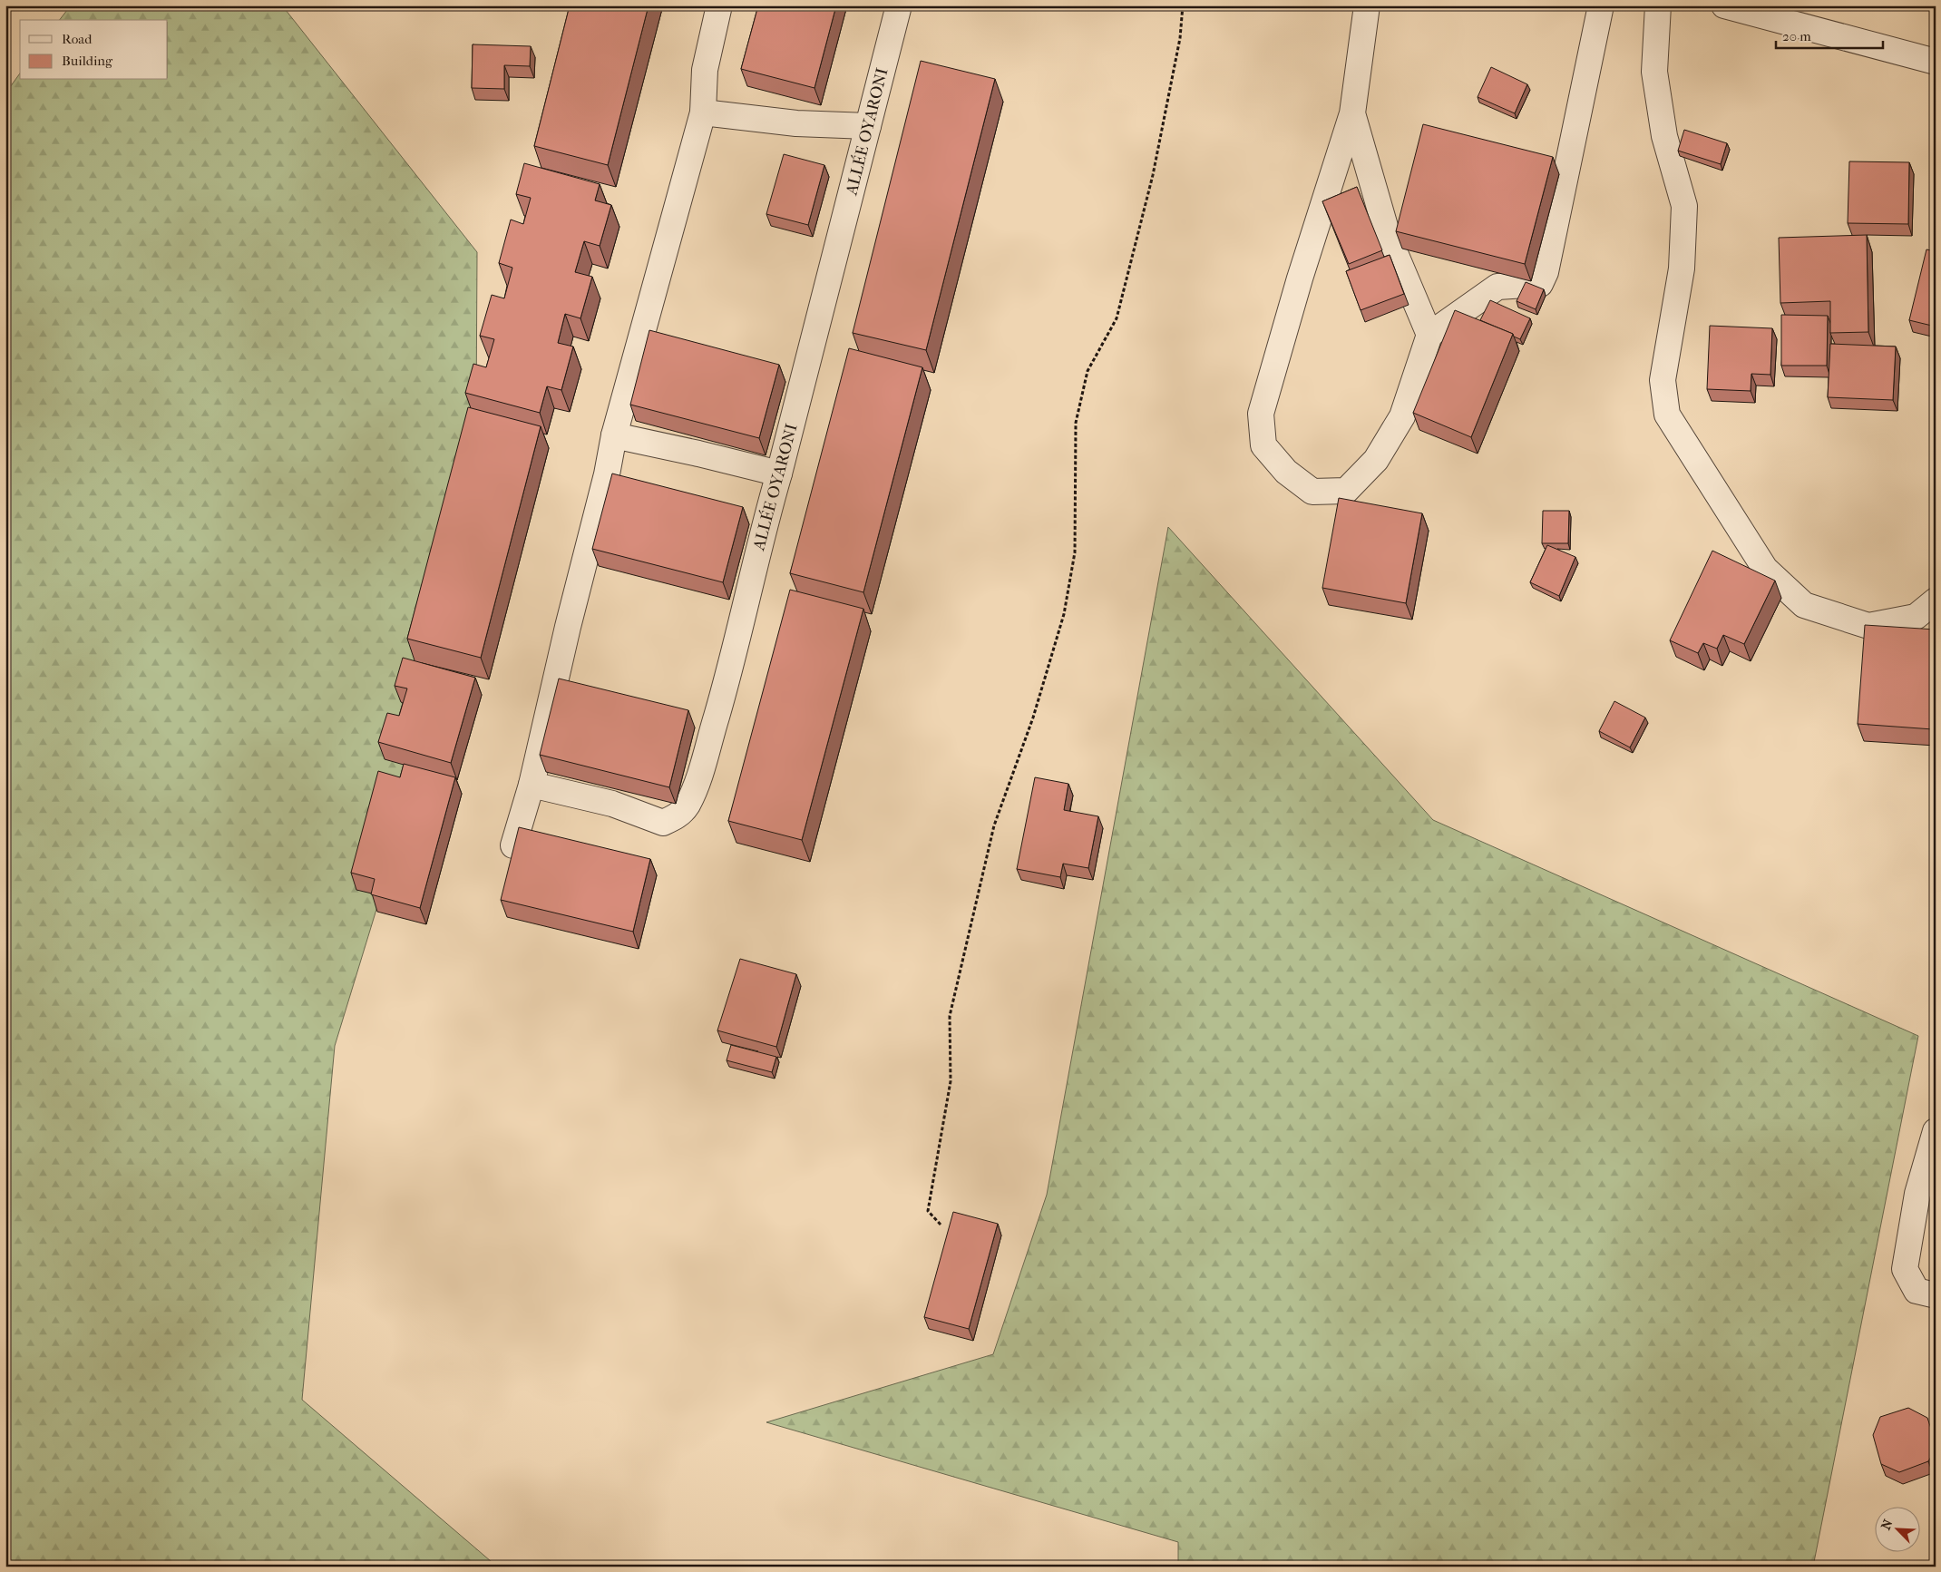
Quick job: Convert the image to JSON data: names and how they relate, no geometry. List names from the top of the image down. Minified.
{"streets":{"street":["ALLÉE OYARONI"]},"legend":["Road","Building"],"scale_bar":"20 m","north":"top left"}
